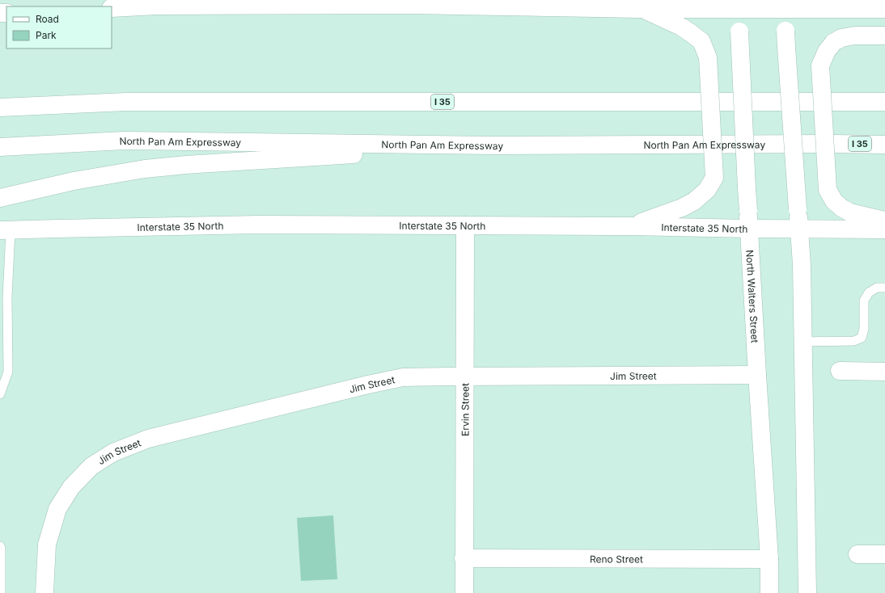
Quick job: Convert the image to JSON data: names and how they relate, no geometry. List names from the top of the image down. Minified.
{"streets":{"main road":["I 35","North Pan Am Expressway","Interstate 35 North","North Walters Street","Jim Street","Ervin Street","Reno Street"]},"crossings":[["Interstate 35 North","North Walters Street"],["Interstate 35 North","Ervin Street"],["North Walters Street","Jim Street"],["North Walters Street","Reno Street"],["Jim Street","Ervin Street"],["Ervin Street","Reno Street"]],"legend":["Road","Park"]}
